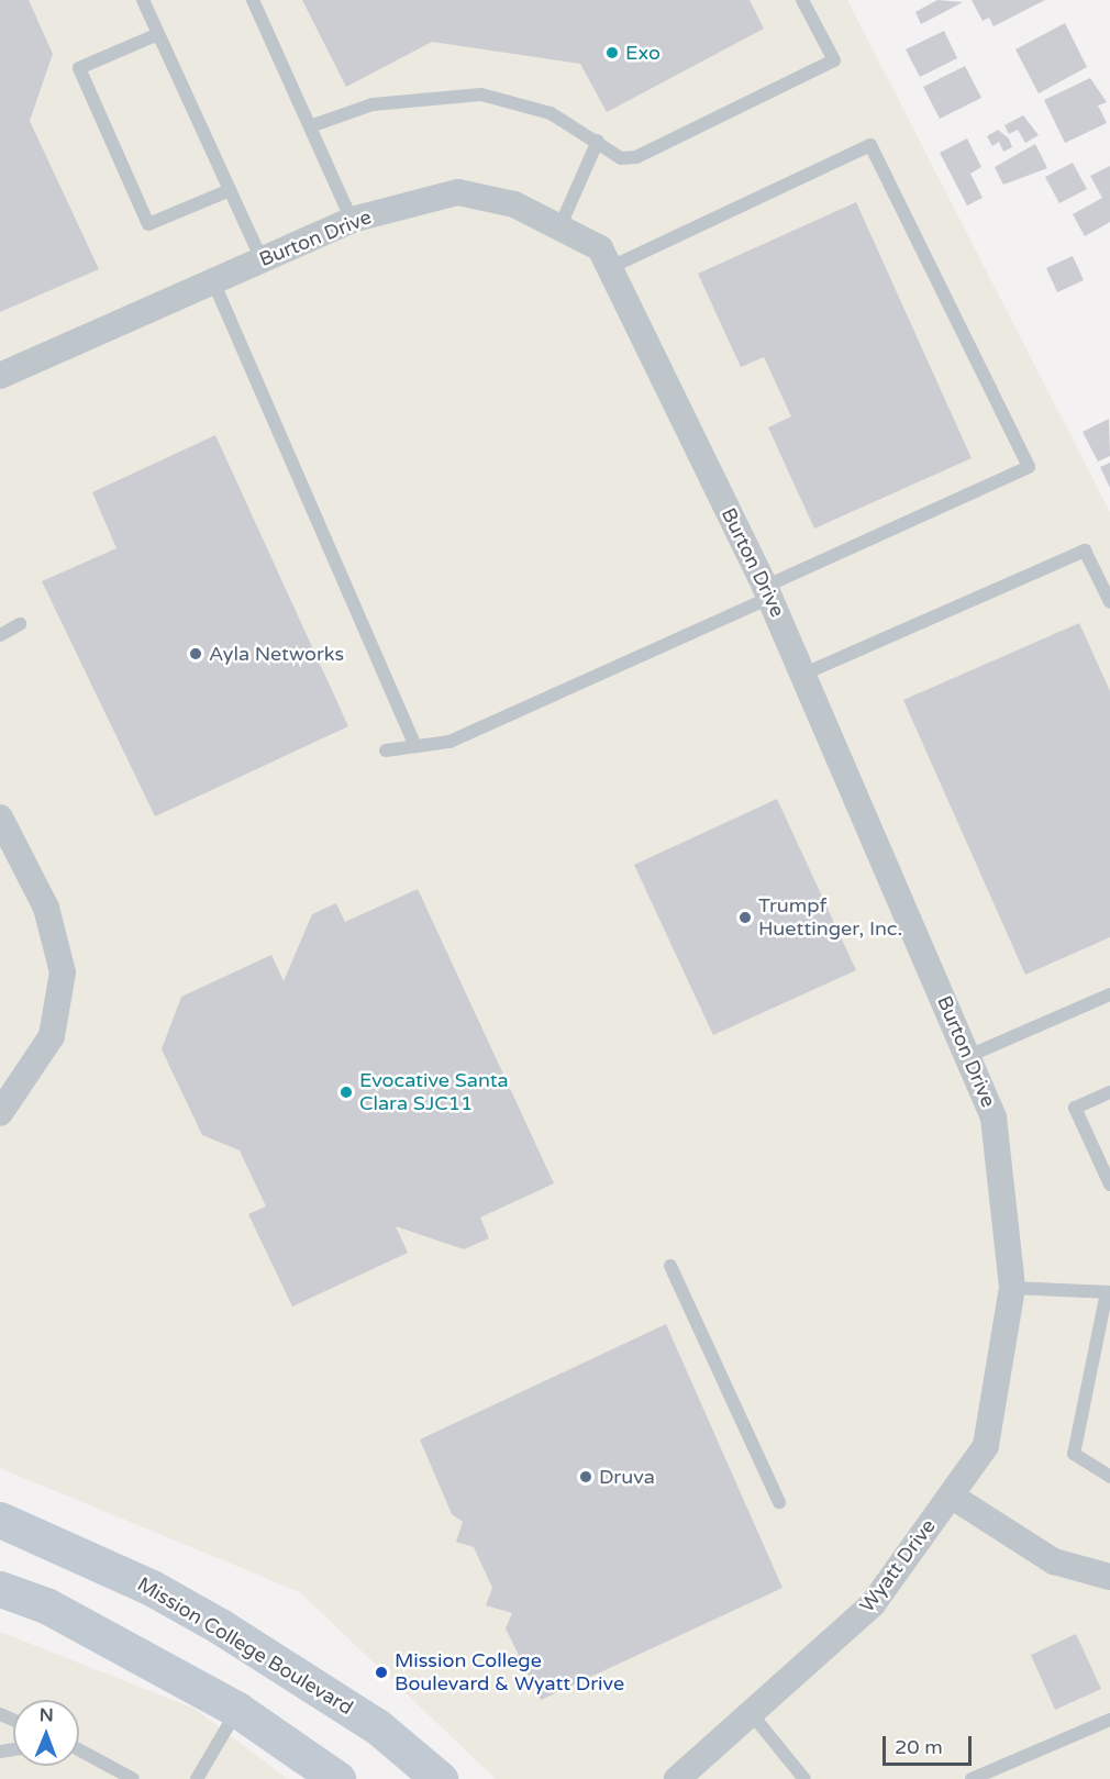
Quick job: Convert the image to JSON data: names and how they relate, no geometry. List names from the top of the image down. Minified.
{"streets":{"main road":["Mission College Boulevard"],"street":["Burton Drive","Wyatt Drive"]},"crossings":[["Burton Drive","Wyatt Drive"]],"places":["Exo","Ayla Networks","Trumpf Huettinger, Inc.","Evocative Santa Clara SJC11","Druva","Mission College Boulevard & Wyatt Drive"],"scale_bar":"20 m","north":"top"}
